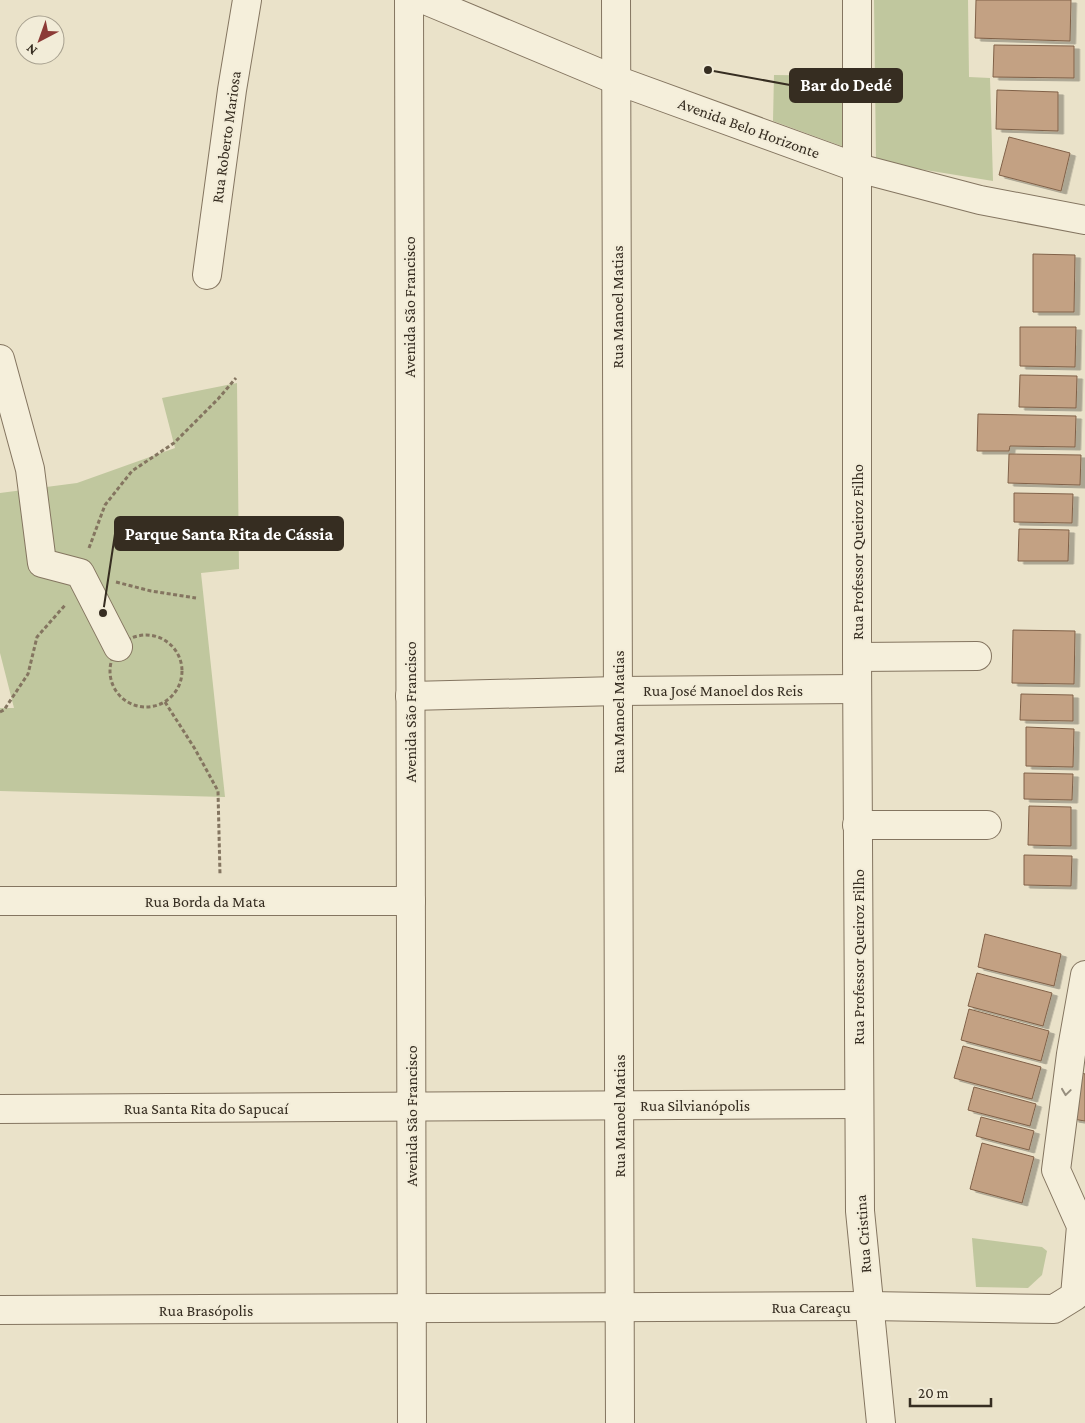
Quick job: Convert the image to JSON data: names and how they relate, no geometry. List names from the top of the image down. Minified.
{"streets":{"street":["Avenida Belo Horizonte","Rua Roberto Mariosa","Avenida São Francisco","Rua Manoel Matias","Rua Professor Queiroz Filho","Rua José Manoel dos Reis","Rua Borda da Mata","Rua Silvianópolis","Rua Santa Rita do Sapucaí","Rua Cristina","Rua Careaçu","Rua Brasópolis"]},"crossings":[["Avenida Belo Horizonte","Rua Manoel Matias"],["Avenida Belo Horizonte","Rua Professor Queiroz Filho"],["Avenida São Francisco","Rua José Manoel dos Reis"],["Avenida São Francisco","Rua Borda da Mata"],["Avenida São Francisco","Rua Silvianópolis"],["Avenida São Francisco","Rua Santa Rita do Sapucaí"],["Avenida São Francisco","Rua Careaçu"],["Avenida São Francisco","Rua Brasópolis"],["Rua Manoel Matias","Rua José Manoel dos Reis"],["Rua Manoel Matias","Rua Silvianópolis"],["Rua Manoel Matias","Rua Careaçu"],["Rua Professor Queiroz Filho","Rua José Manoel dos Reis"],["Rua Professor Queiroz Filho","Rua Silvianópolis"],["Rua Professor Queiroz Filho","Rua Cristina"],["Rua Silvianópolis","Rua Santa Rita do Sapucaí"],["Rua Silvianópolis","Rua Cristina"],["Rua Cristina","Rua Careaçu"],["Rua Careaçu","Rua Brasópolis"]],"places":["Bar do Dedé","Parque Santa Rita de Cássia"],"scale_bar":"20 m","north":"bottom left"}
